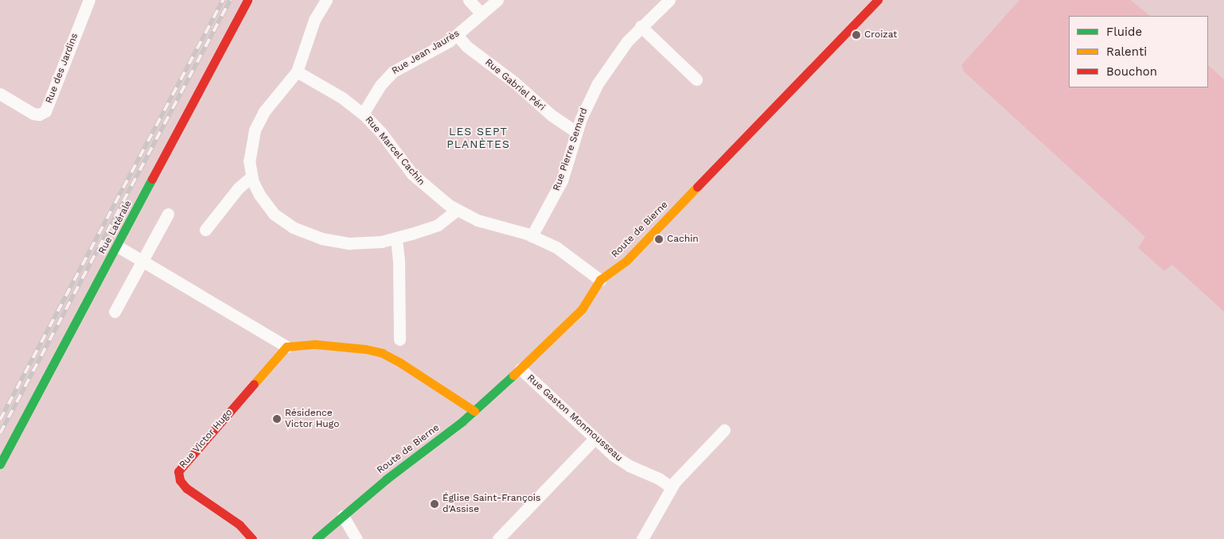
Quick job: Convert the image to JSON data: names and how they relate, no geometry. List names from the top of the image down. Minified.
{"streets":{"street":["Rue Jean Jaurès","Rue des Jardins","Rue Gabriel Péri","Rue Pierre Semard","Rue Marcel Cachin","Rue Latérale","Route de Bierne","Rue Gaston Monmousseau","Rue Victor Hugo"]},"crossings":[["Rue Jean Jaurès","Rue Gabriel Péri"],["Rue Jean Jaurès","Rue Marcel Cachin"],["Rue Gabriel Péri","Rue Pierre Semard"],["Rue Pierre Semard","Rue Marcel Cachin"],["Rue Marcel Cachin","Route de Bierne"],["Route de Bierne","Rue Gaston Monmousseau"]],"districts":["LES SEPT PLANÈTES"],"places":["Croizat","Cachin","Résidence Victor Hugo","Église Saint-François d'Assise"],"legend":["Fluide","Ralenti","Bouchon"]}
